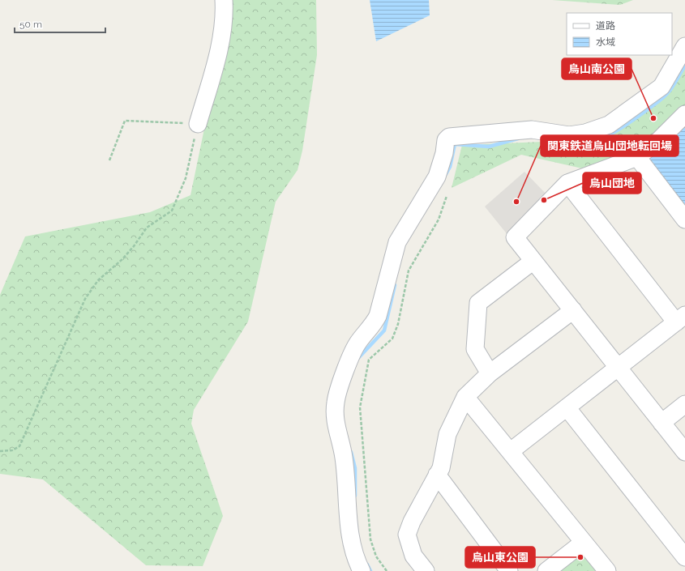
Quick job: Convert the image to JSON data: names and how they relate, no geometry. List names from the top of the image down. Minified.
{"places":["烏山南公園","烏山団地","関東鉄道烏山団地転回場","烏山東公園"],"legend":["道路","水域"],"scale_bar":"50 m"}
